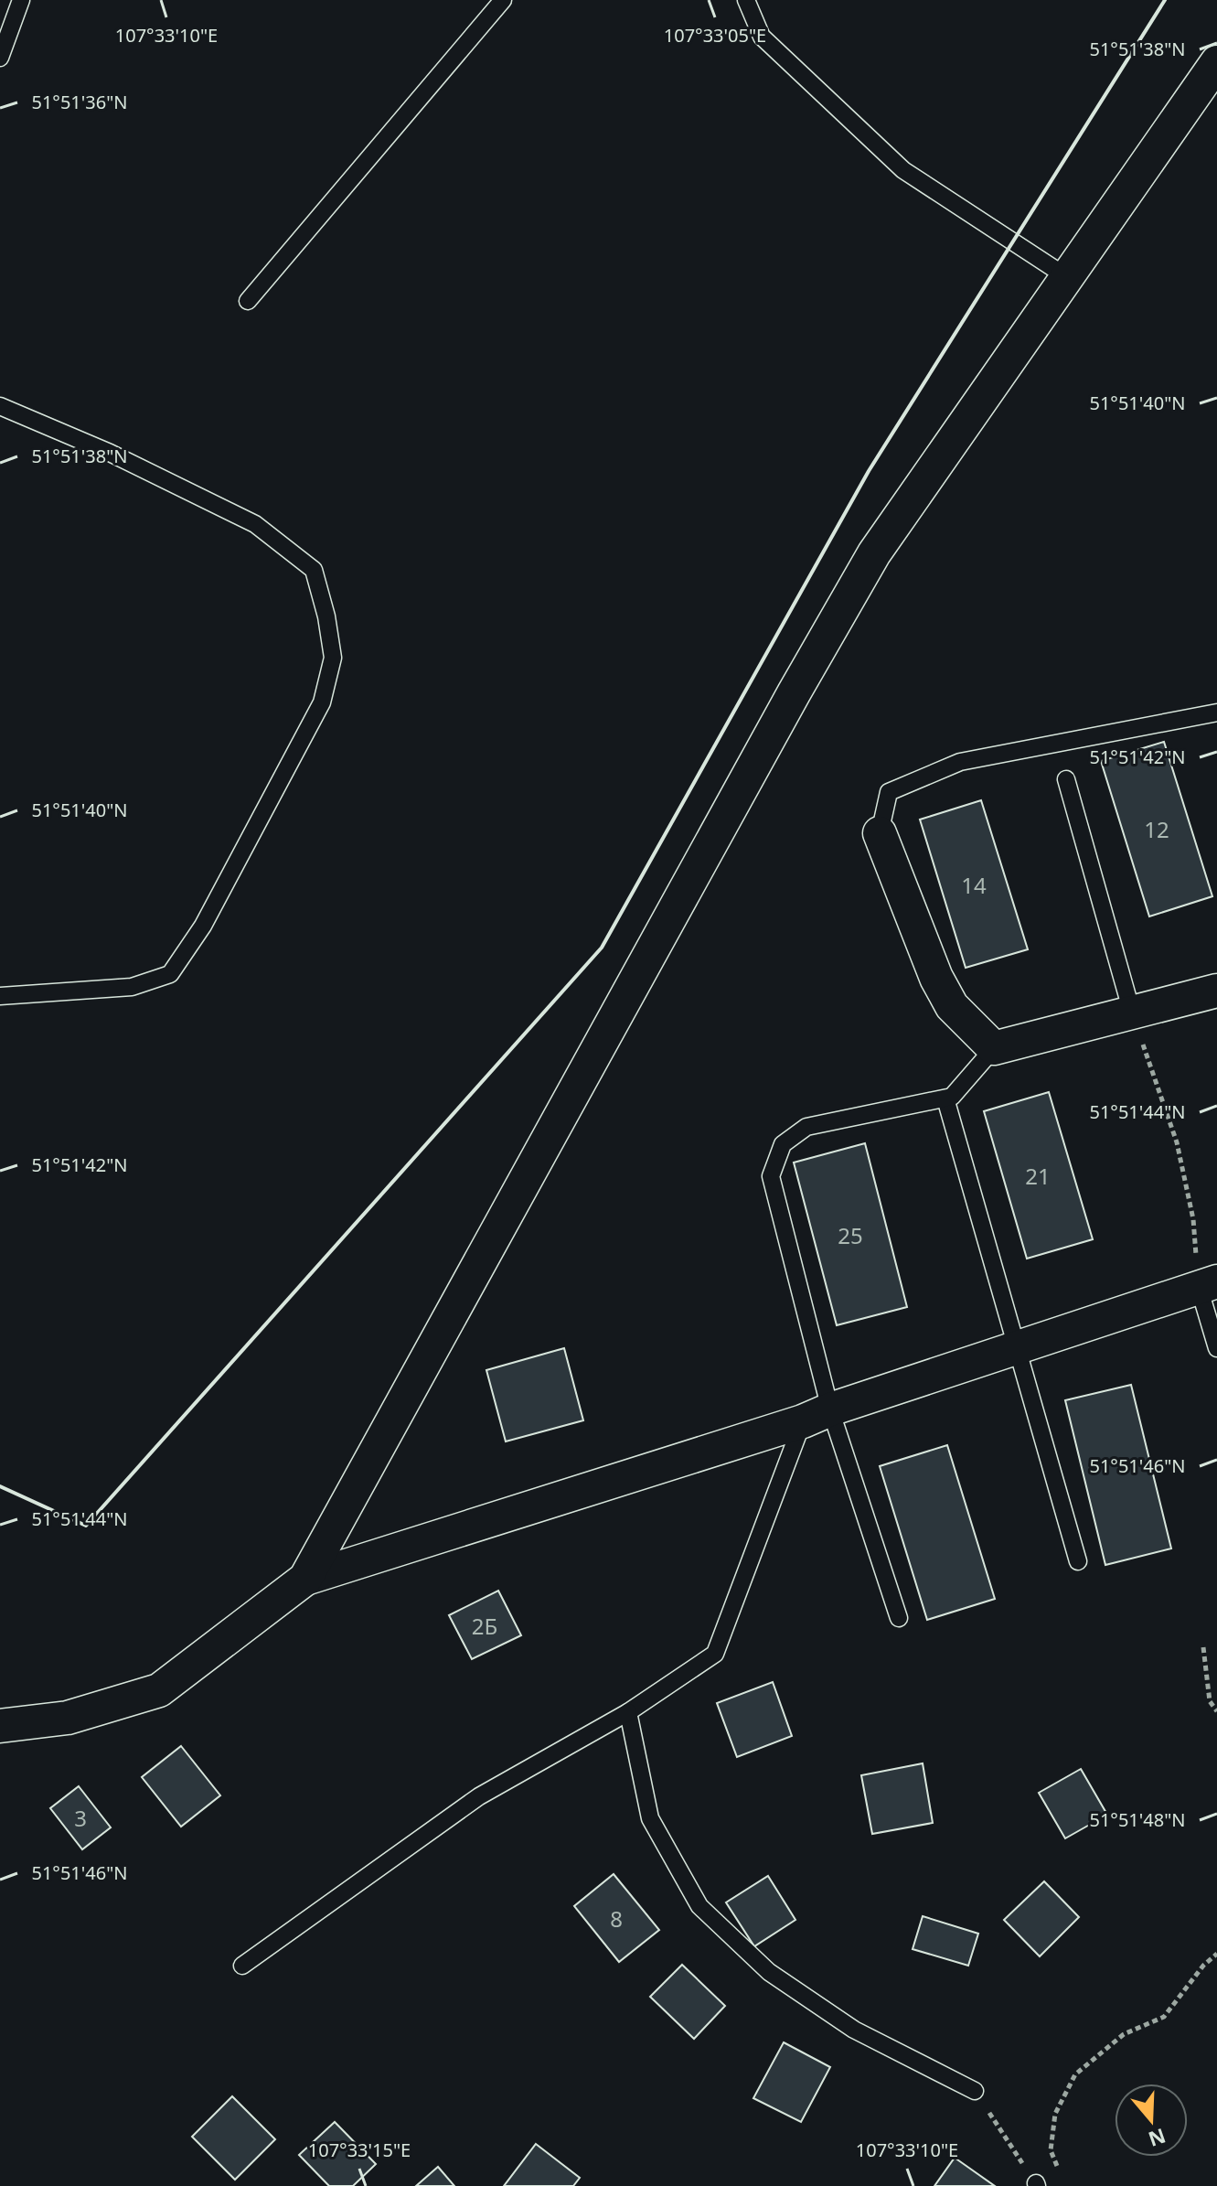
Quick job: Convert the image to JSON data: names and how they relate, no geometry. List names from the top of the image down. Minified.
{"house_numbers":["12","14","21","25","2Б","3","8"],"north":"bottom","coordinates":["107°33'10\"E","107°33'05\"E","51°51'38\"N","51°51'36\"N","51°51'40\"N","51°51'42\"N","51°51'44\"N","51°51'46\"N","51°51'48\"N","107°33'15\"E"]}
